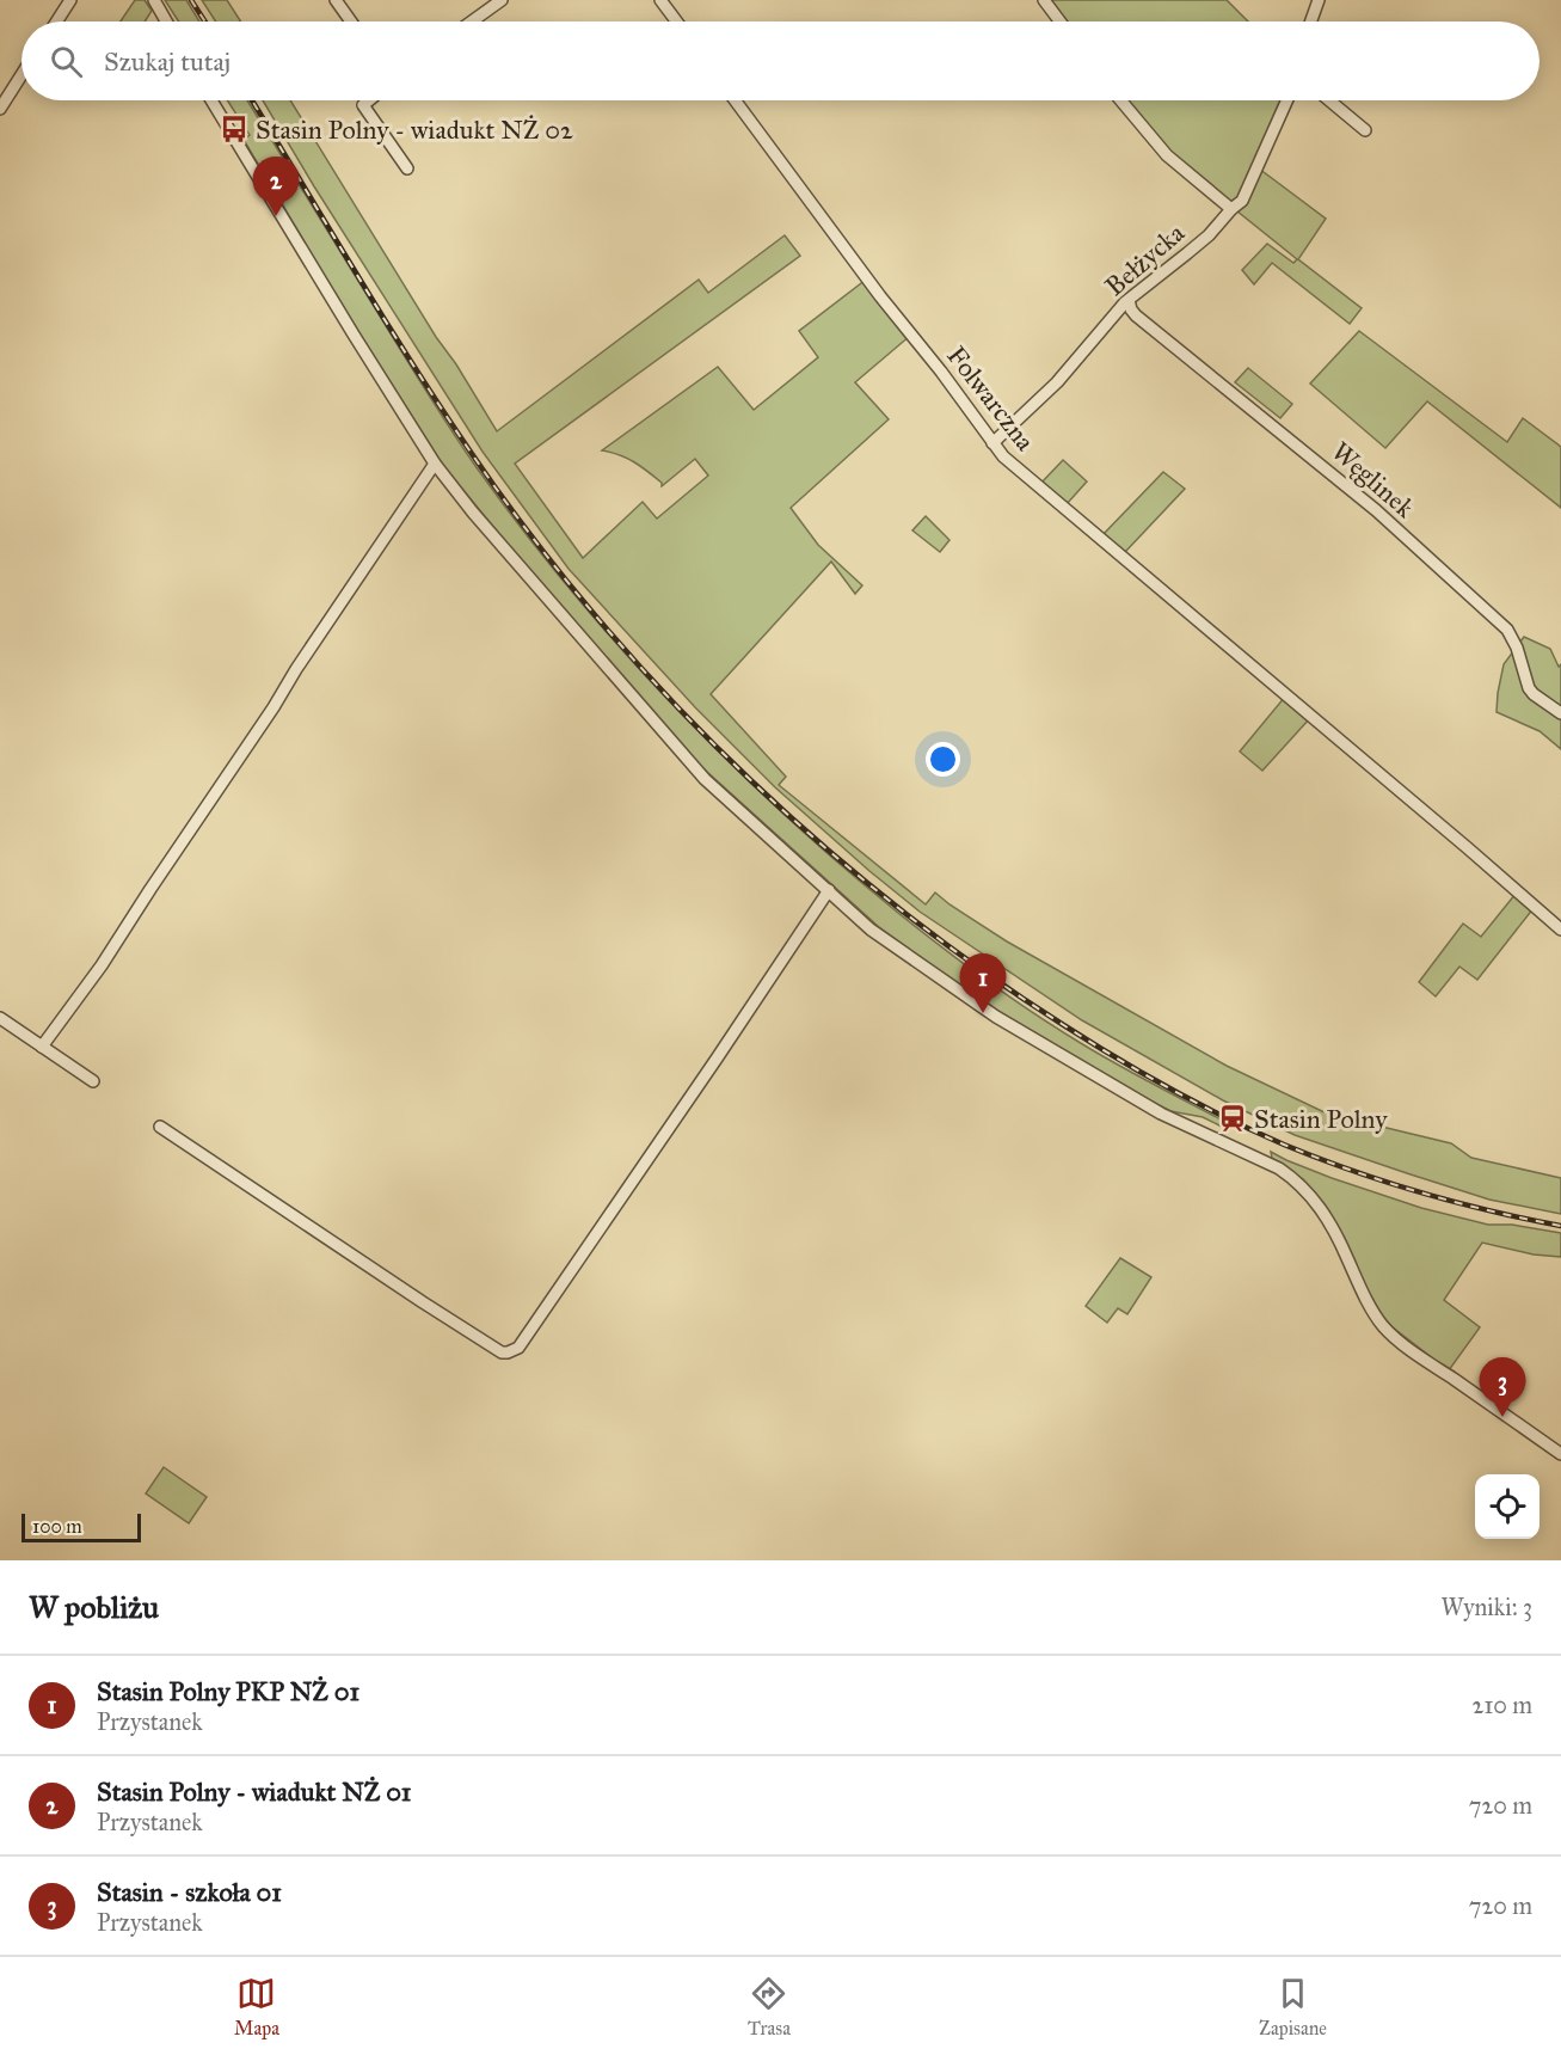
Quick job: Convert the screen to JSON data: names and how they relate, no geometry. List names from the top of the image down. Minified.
{"streets":{"street":["Bełżycka","Folwarczna","Węglinek"]},"crossings":[["Bełżycka","Folwarczna"],["Bełżycka","Węglinek"]],"places":{"bus stop":["Stasin Polny - wiadukt NŻ 02"],"station":["Stasin Polny"]},"scale_bar":"100 m","page":{"search":"Szukaj tutaj","pins":["2","1","3"],"scale":"100 m","heading":["W pobliżu","Wyniki: 3"],"list":[{"mark":"1","name":"Stasin Polny PKP NŻ 01","note":"Przystanek","value":"210 m"},{"mark":"2","name":"Stasin Polny - wiadukt NŻ 01","note":"Przystanek","value":"720 m"},{"mark":"3","name":"Stasin - szkoła 01","note":"Przystanek","value":"720 m"}],"nav":["Mapa","Trasa","Zapisane"]}}
